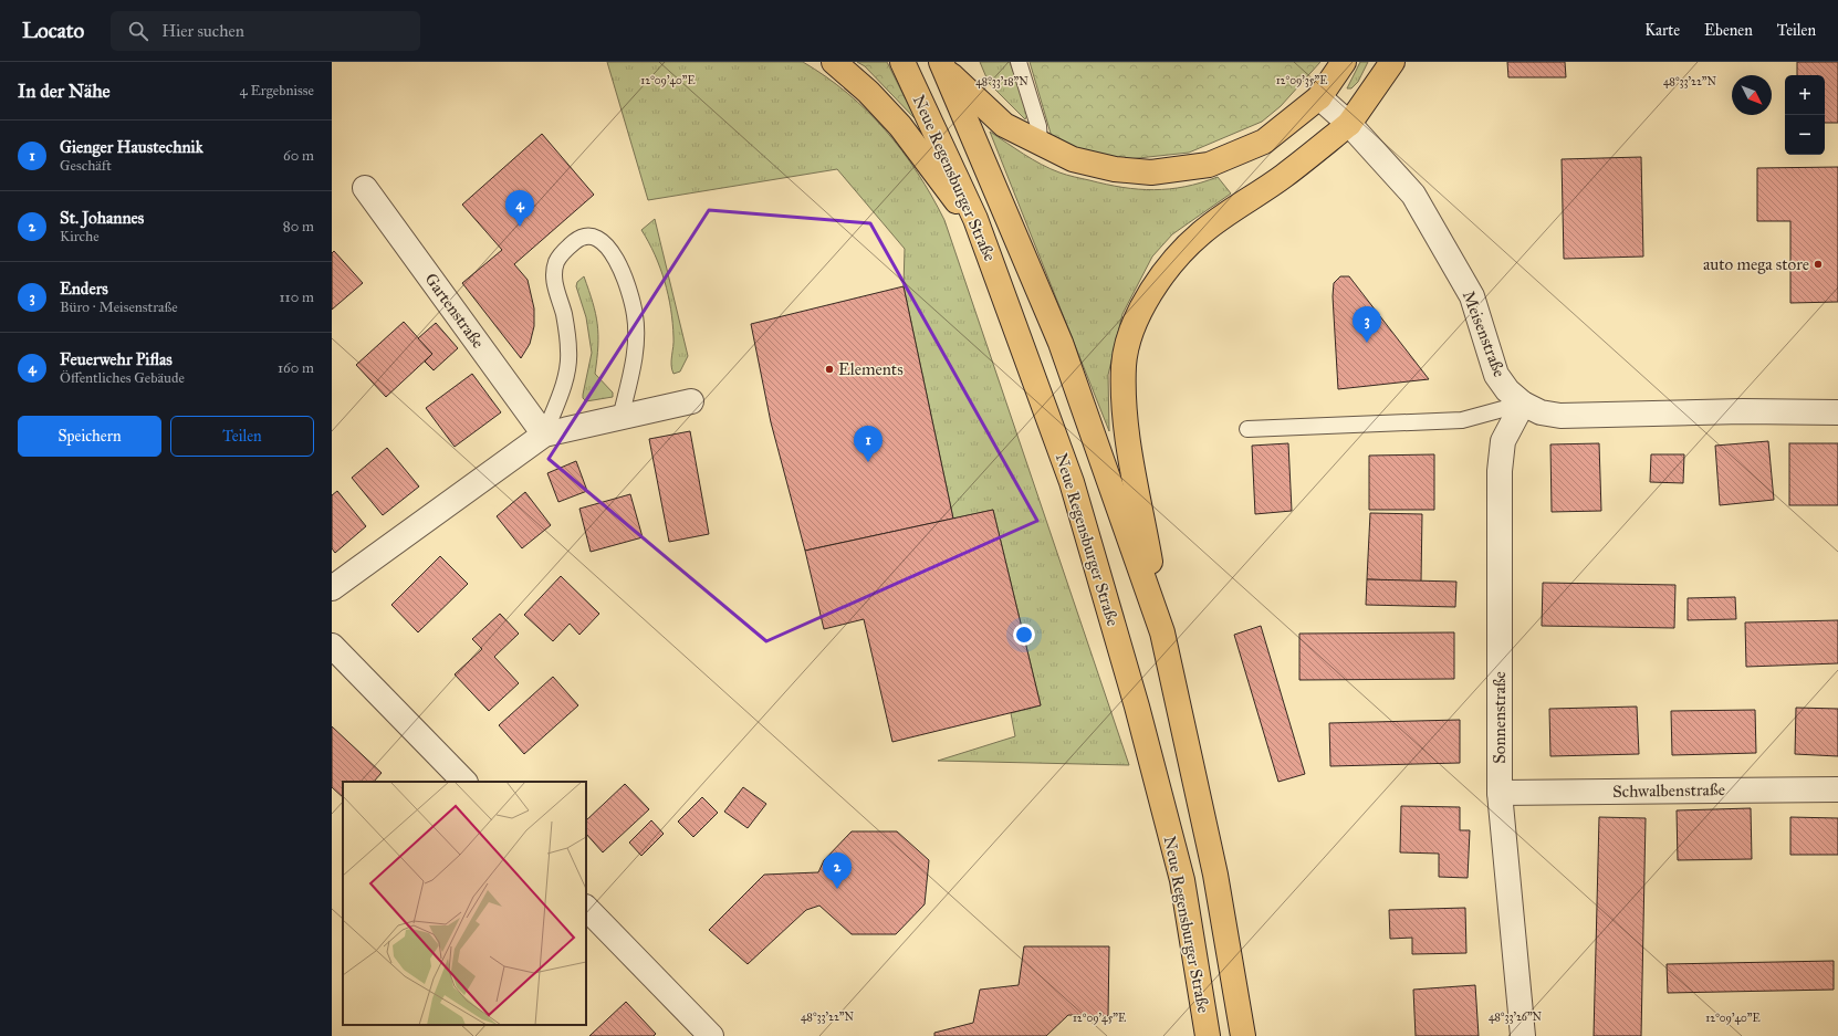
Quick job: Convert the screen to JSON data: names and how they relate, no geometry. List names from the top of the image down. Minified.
{"streets":{"main road":["Neue Regensburger Straße"],"street":["Gartenstraße","Meisenstraße","Sonnenstraße","Schwalbenstraße"]},"crossings":[["Meisenstraße","Sonnenstraße"],["Sonnenstraße","Schwalbenstraße"]],"places":["auto mega store","Elements"],"north":"bottom right","page":{"header":"Locato","search":"Hier suchen","nav":["Karte","Ebenen","Teilen"],"heading":["In der Nähe","4 Ergebnisse"],"map_buttons":["+","−"],"list":[{"mark":"1","name":"Gienger Haustechnik","note":"Geschäft","value":"60 m"},{"mark":"2","name":"St. Johannes","note":"Kirche","value":"80 m"},{"mark":"3","name":"Enders","note":"Büro · Meisenstraße","value":"110 m"},{"mark":"4","name":"Feuerwehr Piflas","note":"Öffentliches Gebäude","value":"160 m"}],"pins":["4","3","1","2"],"buttons":["Speichern","Teilen"]},"coordinates":["12°09'40\"E","12°09'35\"E","48°33'18\"N","48°33'22\"N","48°33'26\"N","12°09'45\"E"]}
